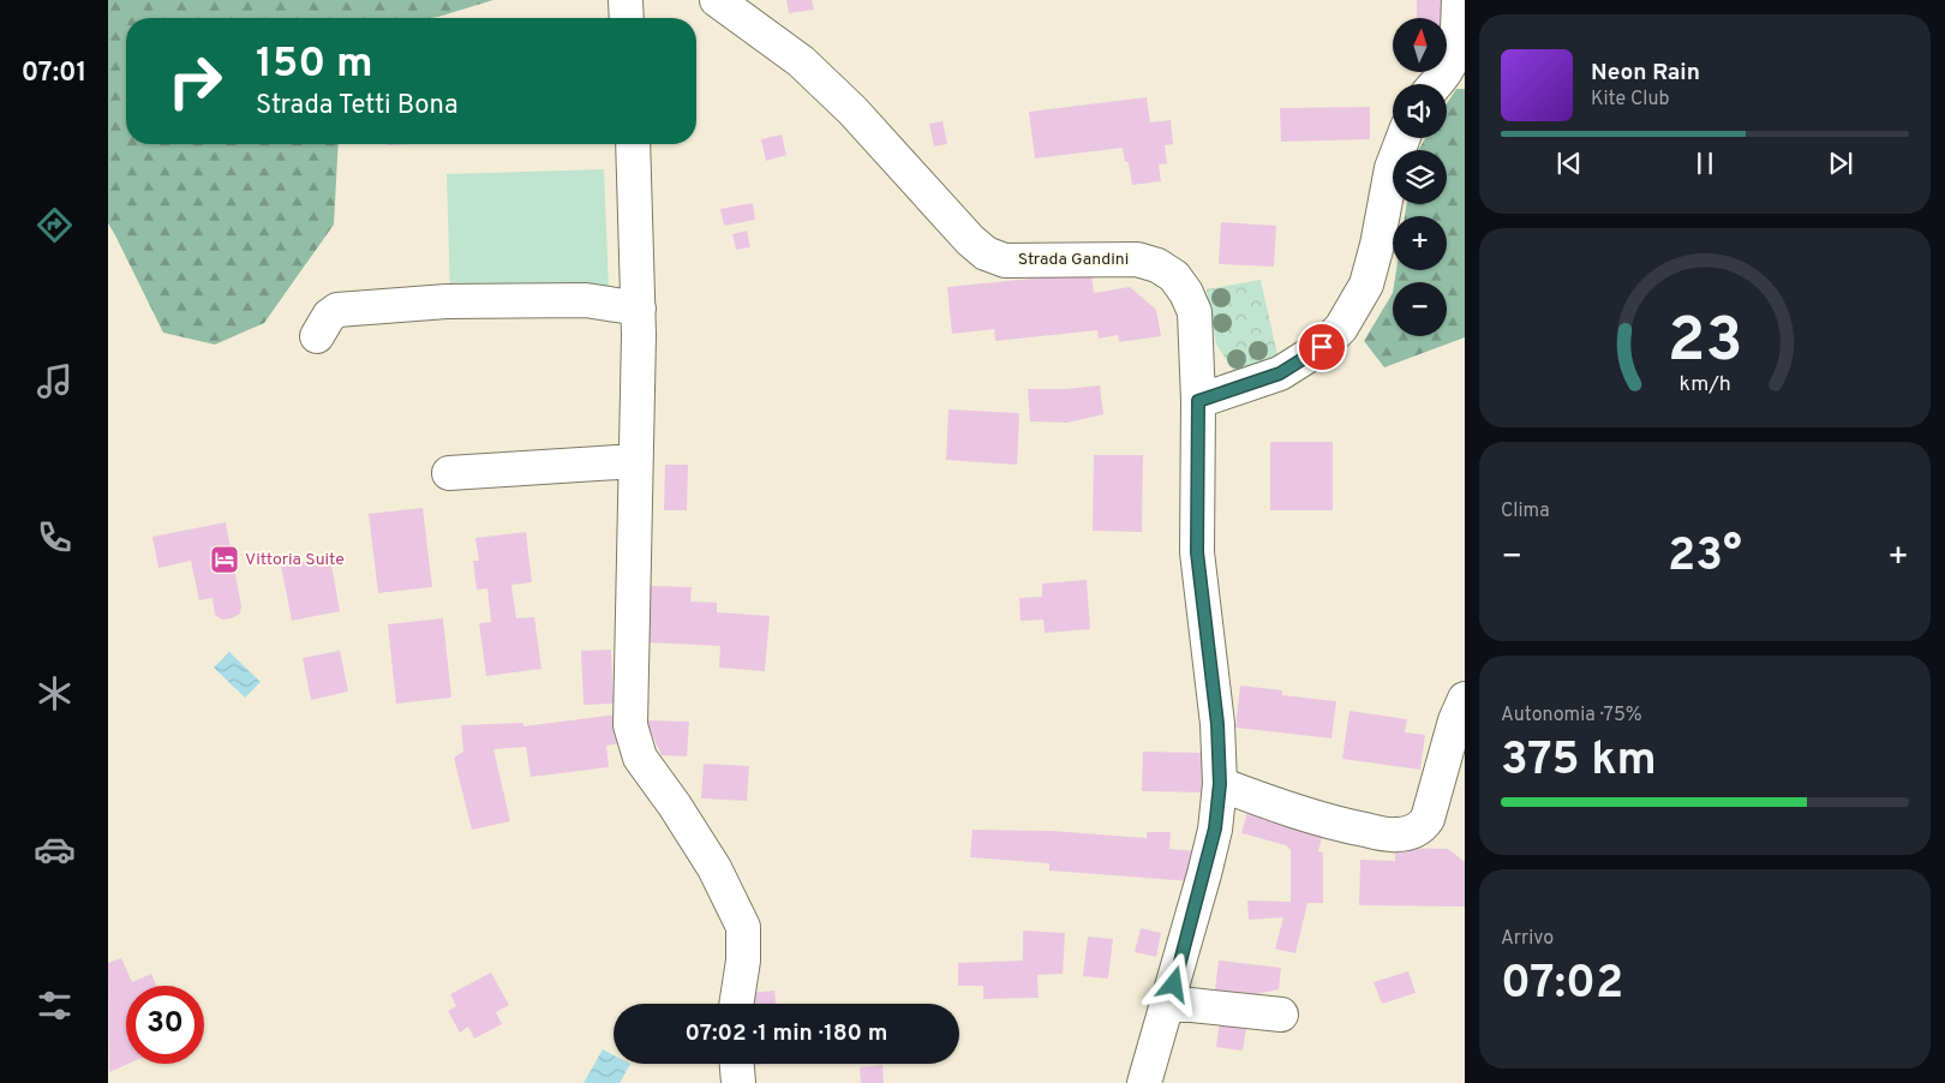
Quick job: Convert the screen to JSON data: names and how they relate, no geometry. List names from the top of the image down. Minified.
{"streets":{"street":["Strada Gandini"]},"places":{"hotel":["Vittoria Suite"]},"north":"top","page":{"tabs":"07:01","map_buttons":["+","−"],"turn":["150 m","Strada Tetti Bona"],"song":["Neon Rain","Kite Club"],"tile":["Clima",["Autonomia · 75%","375 km"],["Arrivo","07:02"]],"heat":["−","23°","+"],"limit":"30","trip":"07:02 · 1 min · 180 m","gauge":["23","km/h"]}}
